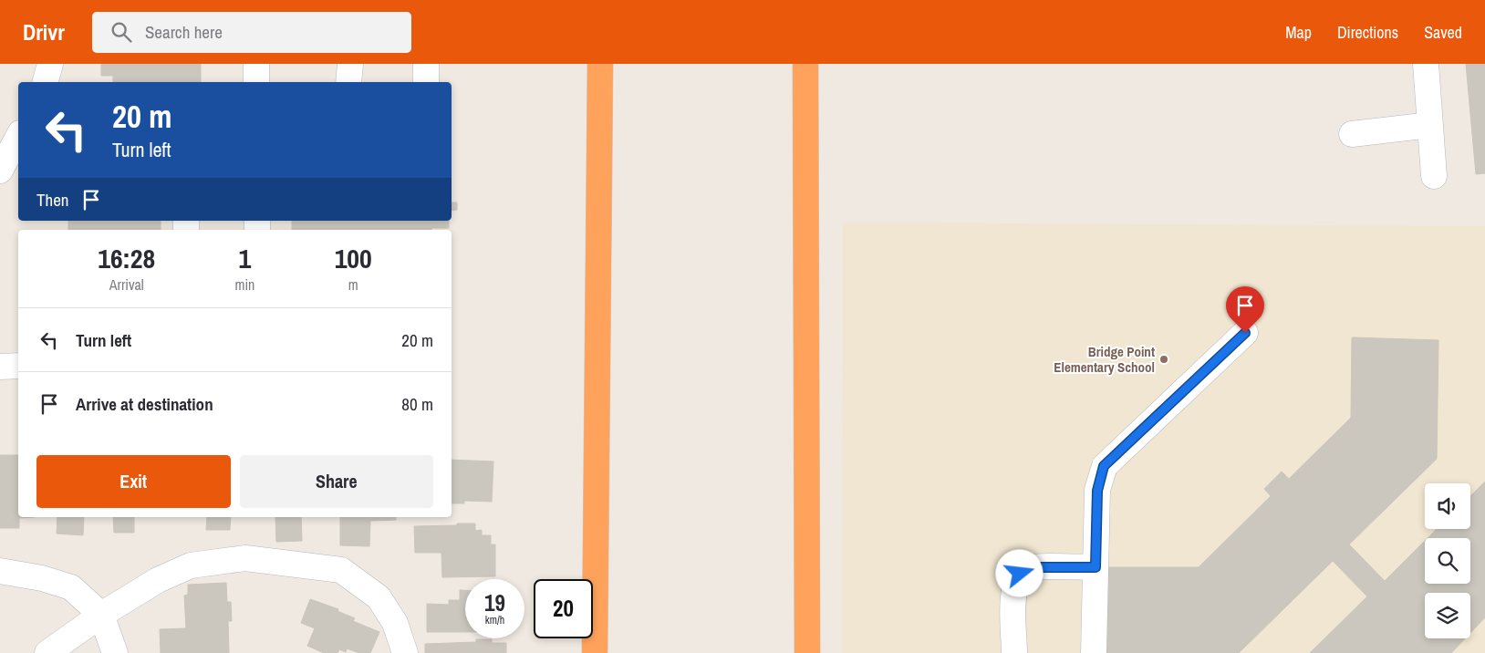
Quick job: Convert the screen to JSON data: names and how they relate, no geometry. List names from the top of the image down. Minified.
{"places":["Bridge Point Elementary School"],"page":{"header":"Drivr","search":"Search here","nav":["Map","Directions","Saved"],"turn":["20 m","Turn left"],"then":"Then","eta":["16:28","Arrival","1","min","100","m"],"list":[{"name":"Turn left","value":"20 m"},{"name":"Arrive at destination","value":"80 m"}],"buttons":["Exit","Share"],"speed":"19 km/h","limit":"20"}}
